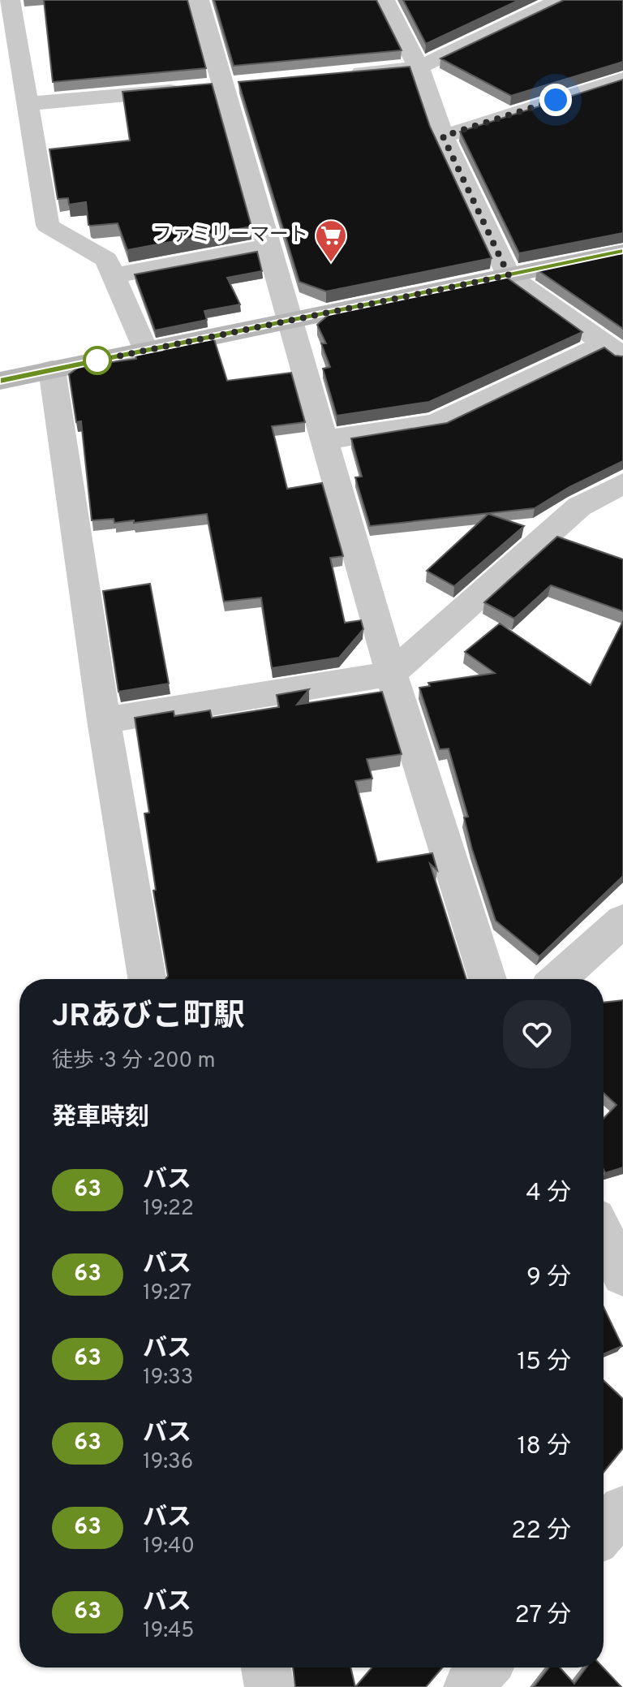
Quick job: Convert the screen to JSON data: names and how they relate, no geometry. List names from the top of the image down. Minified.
{"places":{"supermarket":["ファミリーマート"]},"lines":["bus line 63"],"page":{"heading":[["JRあびこ町駅","徒歩 · 3 分 · 200 m"],"発車時刻"],"list":[{"mark":"63","name":"バス","note":"19:22","value":"4 分"},{"mark":"63","name":"バス","note":"19:27","value":"9 分"},{"mark":"63","name":"バス","note":"19:33","value":"15 分"},{"mark":"63","name":"バス","note":"19:36","value":"18 分"},{"mark":"63","name":"バス","note":"19:40","value":"22 分"},{"mark":"63","name":"バス","note":"19:45","value":"27 分"}]}}
